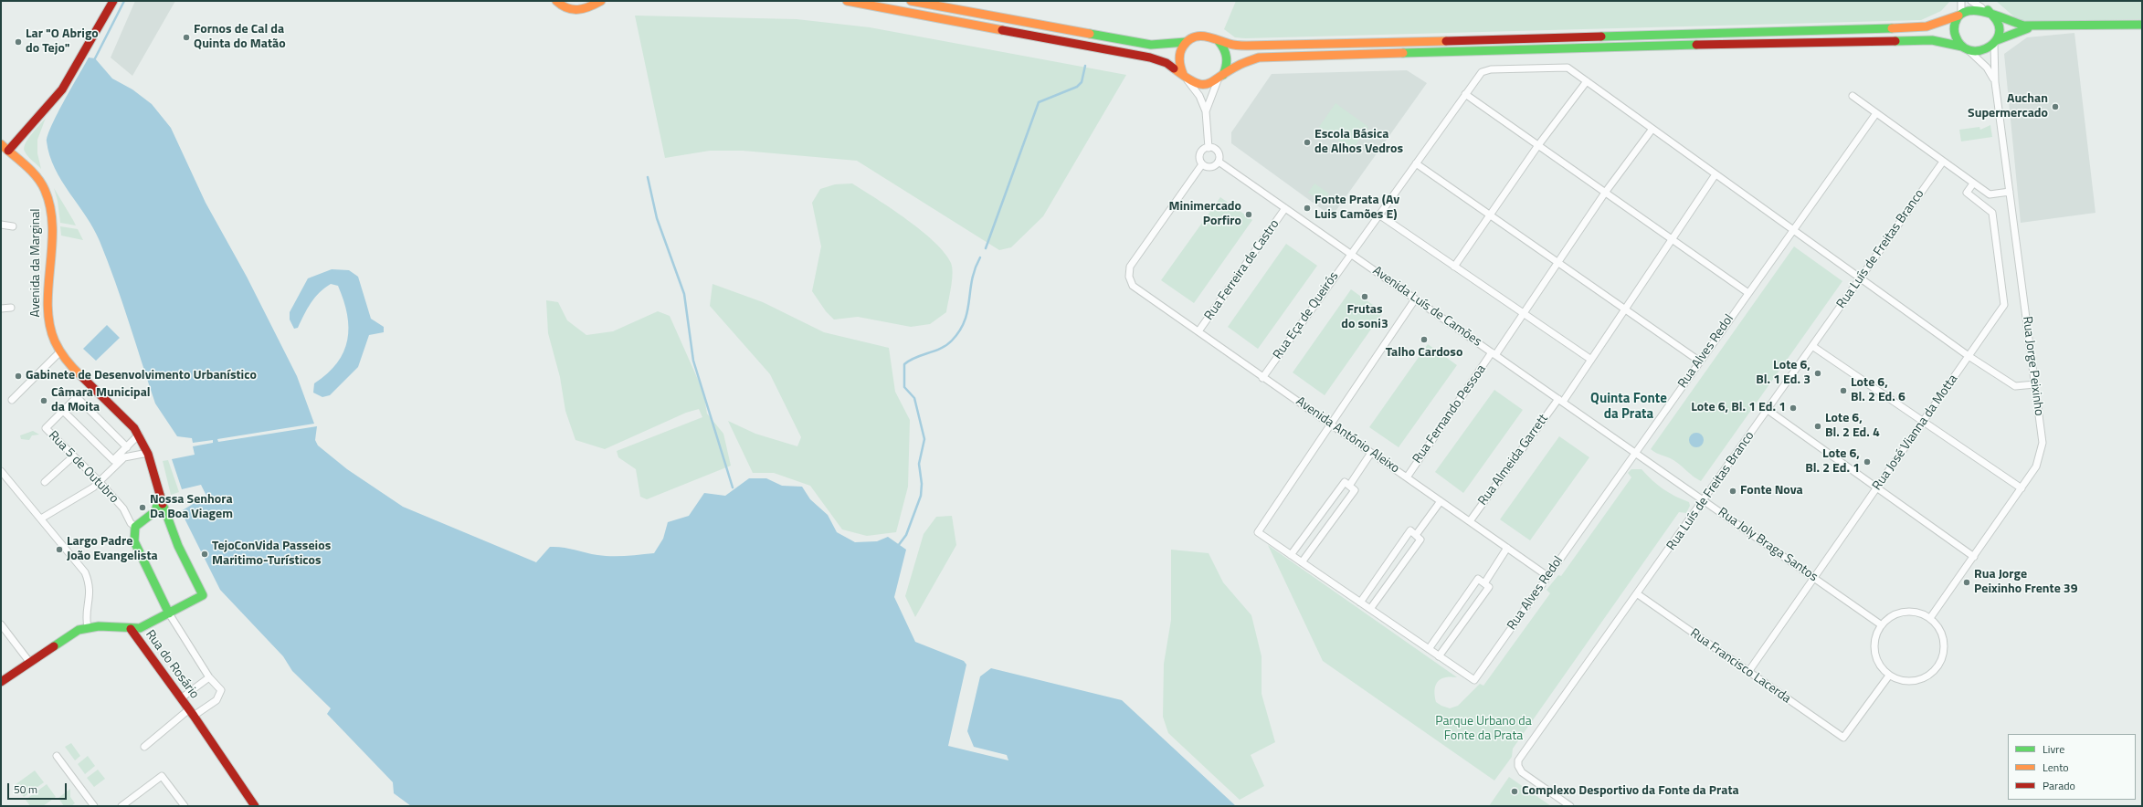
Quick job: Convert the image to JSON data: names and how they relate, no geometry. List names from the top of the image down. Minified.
{"streets":{"main road":["Avenida da Marginal","Rua do Rosário"],"street":["Rua Luís de Freitas Branco","Rua Ferreira de Castro","Avenida Luís de Camões","Rua Eça de Queirós","Rua Alves Redol","Rua Jorge Peixinho","Rua Fernando Pessoa","Rua José Vianna da Motta","Avenida António Aleixo","Rua Almeida Garrett","Rua 5 de Outubro","Rua Joly Braga Santos","Rua Francisco Lacerda"]},"crossings":[["Rua Luís de Freitas Branco","Rua Eça de Queirós"],["Rua Luís de Freitas Branco","Rua Joly Braga Santos"],["Rua Luís de Freitas Branco","Rua Francisco Lacerda"],["Rua Ferreira de Castro","Avenida Luís de Camões"],["Rua Ferreira de Castro","Avenida António Aleixo"],["Avenida Luís de Camões","Rua Eça de Queirós"],["Avenida Luís de Camões","Rua Alves Redol"],["Avenida Luís de Camões","Rua Fernando Pessoa"],["Avenida Luís de Camões","Avenida António Aleixo"],["Avenida Luís de Camões","Rua Almeida Garrett"],["Avenida Luís de Camões","Rua Joly Braga Santos"],["Rua Eça de Queirós","Rua Alves Redol"],["Rua Eça de Queirós","Rua Jorge Peixinho"],["Rua Eça de Queirós","Rua Fernando Pessoa"],["Rua Eça de Queirós","Rua José Vianna da Motta"],["Rua Eça de Queirós","Avenida António Aleixo"],["Rua Eça de Queirós","Rua Almeida Garrett"],["Rua Alves Redol","Avenida António Aleixo"],["Rua Alves Redol","Rua Joly Braga Santos"],["Rua Jorge Peixinho","Rua Joly Braga Santos"],["Rua Jorge Peixinho","Rua Francisco Lacerda"],["Rua Fernando Pessoa","Avenida António Aleixo"],["Rua José Vianna da Motta","Rua Joly Braga Santos"],["Rua José Vianna da Motta","Rua Francisco Lacerda"],["Avenida António Aleixo","Rua Almeida Garrett"],["Rua Joly Braga Santos","Rua Francisco Lacerda"]],"districts":["Quinta Fonte da Prata"],"parks":["Parque Urbano da Fonte da Prata"],"places":["Fornos de Cal da Quinta do Matão","Lar \"O Abrigo do Tejo\"","Auchan Supermercado","Escola Básica de Alhos Vedros","Fonte Prata (Av Luis Camões E)","Minimercado Porfiro","Frutas do soni3","Talho Cardoso","Lote 6, Bl. 1 Ed. 3","Gabinete de Desenvolvimento Urbanístico","Lote 6, Bl. 2 Ed. 6","Câmara Municipal da Moita","Lote 6, Bl. 1 Ed. 1","Lote 6, Bl. 2 Ed. 4","Lote 6, Bl. 2 Ed. 1","Fonte Nova","Nossa Senhora Da Boa Viagem","Largo Padre João Evangelista","TejoConVida Passeios Maritimo-Turísticos","Rua Jorge Peixinho Frente 39","Complexo Desportivo da Fonte da Prata"],"legend":["Livre","Lento","Parado"],"scale_bar":"50 m"}
